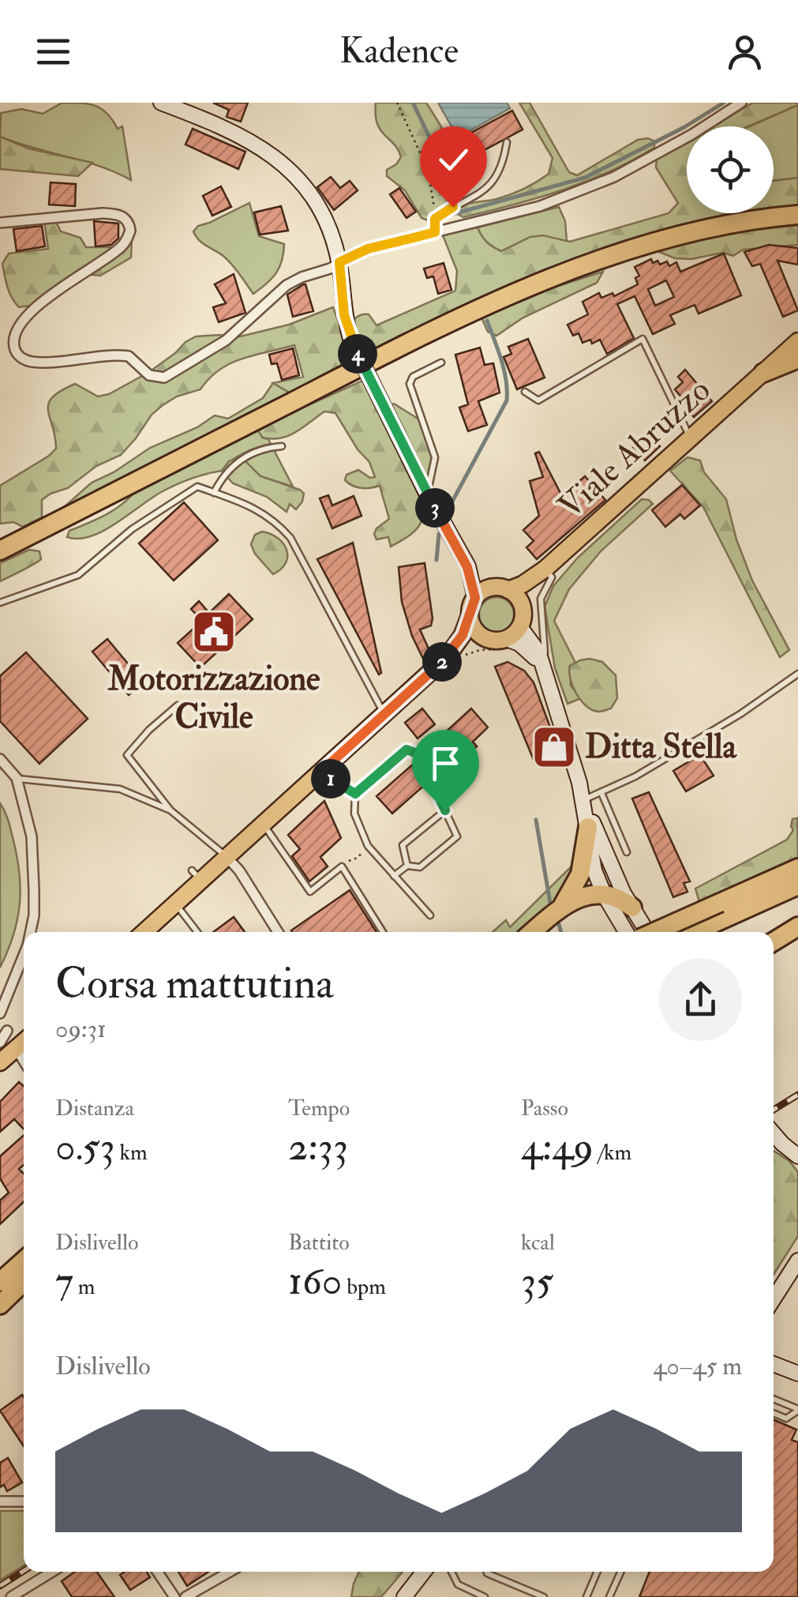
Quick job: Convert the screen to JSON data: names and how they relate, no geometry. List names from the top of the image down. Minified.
{"streets":{"main road":["Viale Abruzzo"]},"places":{"public building":["Motorizzazione Civile"],"shop":["Ditta Stella"]},"page":{"header":"Kadence","pins":["4","3","2","1"],"heading":["Corsa mattutina","09:31"],"stats":[["Distanza","0.53 km"],["Tempo","2:33"],["Passo","4:49 /km"],["Dislivello","7 m"],["Battito","160 bpm"],["kcal","35"]],"chart":["Dislivello","40–45 m"]}}
